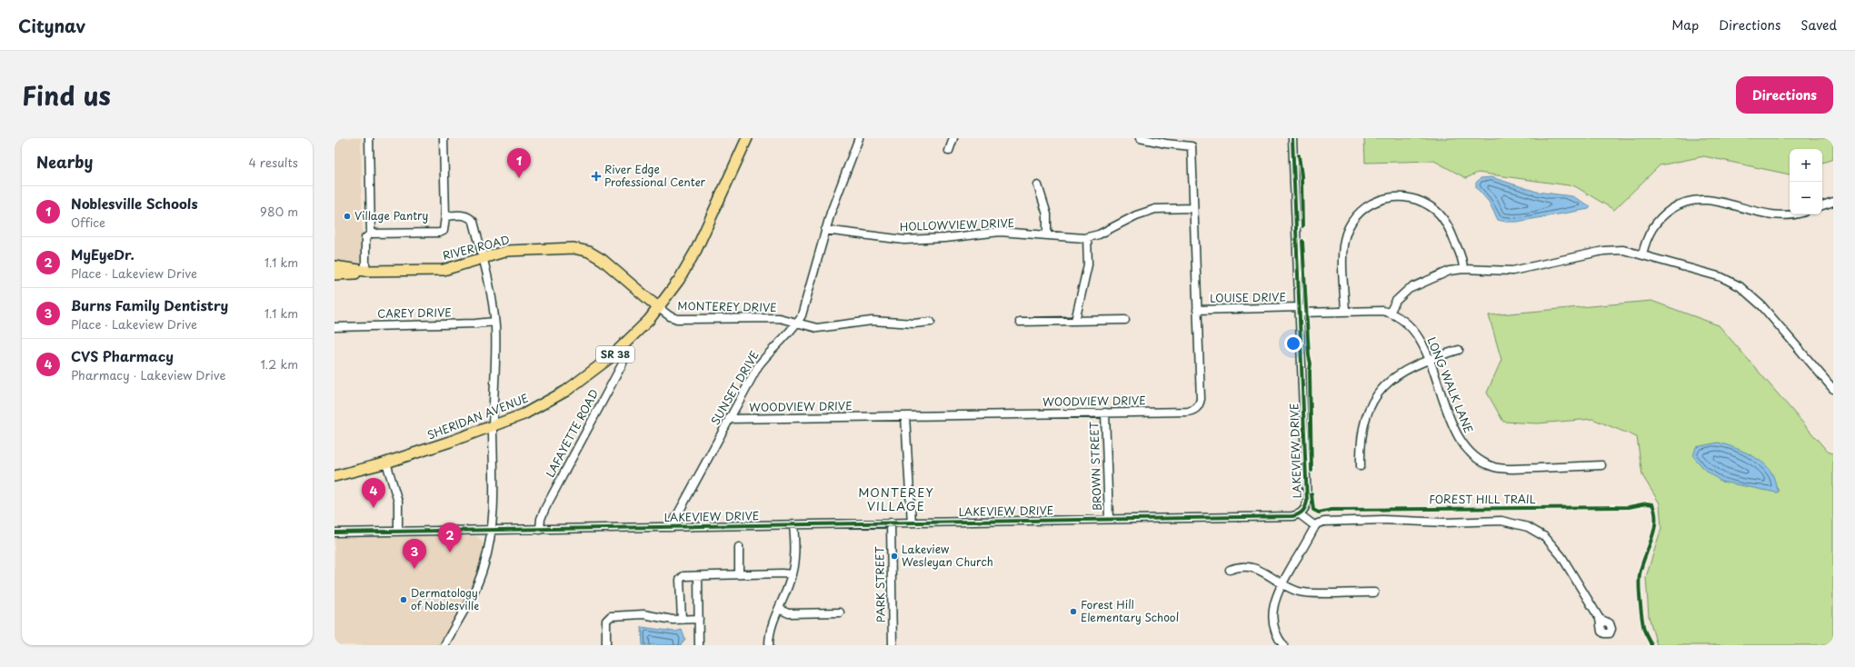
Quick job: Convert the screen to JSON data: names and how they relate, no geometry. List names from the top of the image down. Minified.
{"streets":{"main road":["RIVER ROAD","SR 38","SHERIDAN AVENUE"],"street":["HOLLOWVIEW DRIVE","LOUISE DRIVE","MONTEREY DRIVE","CAREY DRIVE","LONG WALK LANE","SUNSET DRIVE","WOODVIEW DRIVE","LAFAYETTE ROAD","LAKEVIEW DRIVE","BROWN STREET","PARK STREET"],"cycle path":["FOREST HILL TRAIL"]},"crossings":[["HOLLOWVIEW DRIVE","SUNSET DRIVE"],["HOLLOWVIEW DRIVE","WOODVIEW DRIVE"],["RIVER ROAD","MONTEREY DRIVE"],["RIVER ROAD","SHERIDAN AVENUE"],["LOUISE DRIVE","LONG WALK LANE"],["LOUISE DRIVE","WOODVIEW DRIVE"],["LOUISE DRIVE","LAKEVIEW DRIVE"],["MONTEREY DRIVE","SUNSET DRIVE"],["MONTEREY DRIVE","SHERIDAN AVENUE"],["LONG WALK LANE","LAKEVIEW DRIVE"],["SUNSET DRIVE","WOODVIEW DRIVE"],["SUNSET DRIVE","LAKEVIEW DRIVE"],["WOODVIEW DRIVE","BROWN STREET"],["SHERIDAN AVENUE","LAFAYETTE ROAD"],["LAFAYETTE ROAD","LAKEVIEW DRIVE"],["LAKEVIEW DRIVE","BROWN STREET"],["LAKEVIEW DRIVE","PARK STREET"]],"districts":["MONTEREY VILLAGE"],"places":{"health":["River Edge Professional Center"],"other":["Village Pantry","Lakeview Wesleyan Church","Dermatology of Noblesville","Forest Hill Elementary School"]},"page":{"header":"Citynav","nav":["Map","Directions","Saved"],"title":"Find us","buttons":"Directions","heading":["Nearby","4 results"],"pins":["1","4","2","3"],"map_buttons":["+","−"],"list":[{"mark":"1","name":"Noblesville Schools","note":"Office","value":"980 m"},{"mark":"2","name":"MyEyeDr.","note":"Place · Lakeview Drive","value":"1.1 km"},{"mark":"3","name":"Burns Family Dentistry","note":"Place · Lakeview Drive","value":"1.1 km"},{"mark":"4","name":"CVS Pharmacy","note":"Pharmacy · Lakeview Drive","value":"1.2 km"}]}}
